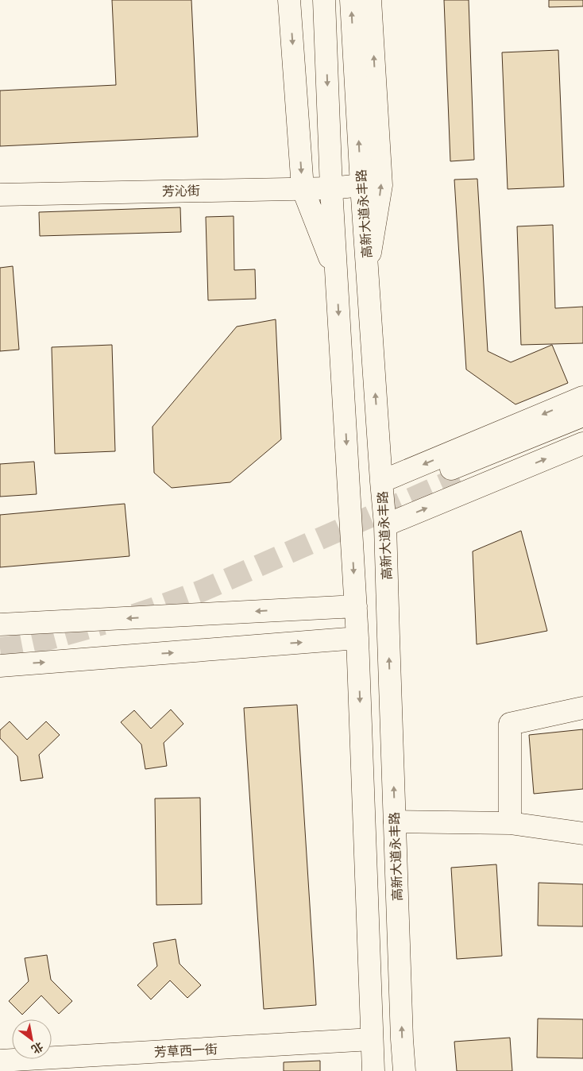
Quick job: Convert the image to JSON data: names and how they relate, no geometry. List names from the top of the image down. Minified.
{"streets":{"main road":["芳沁街","高新大道永丰路","芳草西一街"]},"crossings":[["芳沁街","高新大道永丰路"]],"north":"bottom right"}
